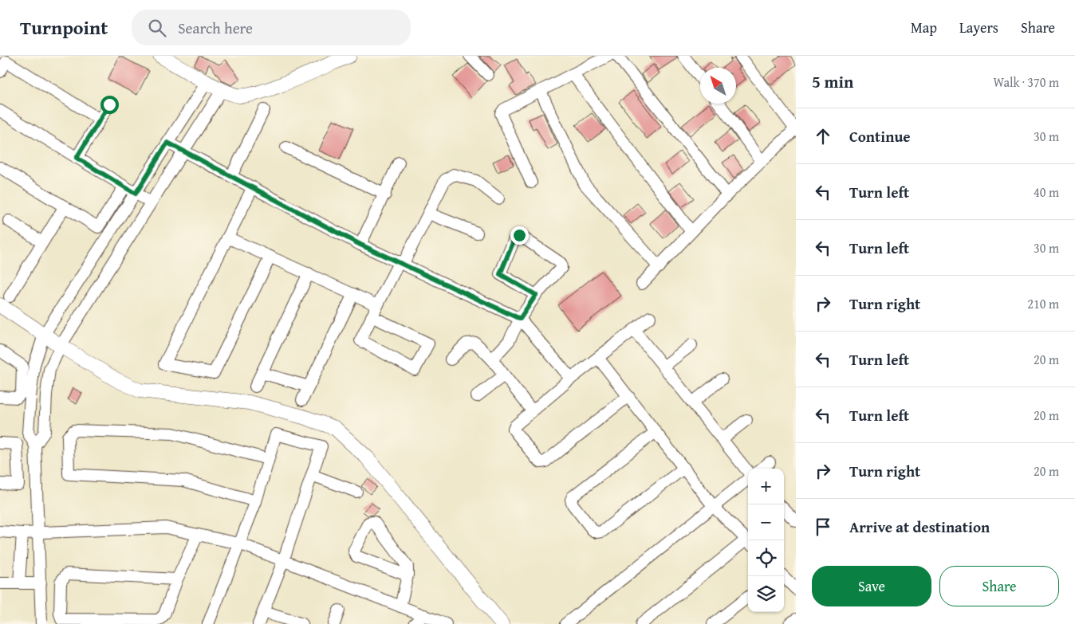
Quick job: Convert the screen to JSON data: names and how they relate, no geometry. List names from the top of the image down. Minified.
{"north":"top left","page":{"header":"Turnpoint","search":"Search here","nav":["Map","Layers","Share"],"heading":["5 min","Walk · 370 m"],"list":[["Continue","30 m"],["Turn left","40 m"],["Turn left","30 m"],["Turn right","210 m"],["Turn left","20 m"],["Turn left","20 m"],["Turn right","20 m"],"Arrive at destination"],"map_buttons":["+","−"],"buttons":["Save","Share"]}}
